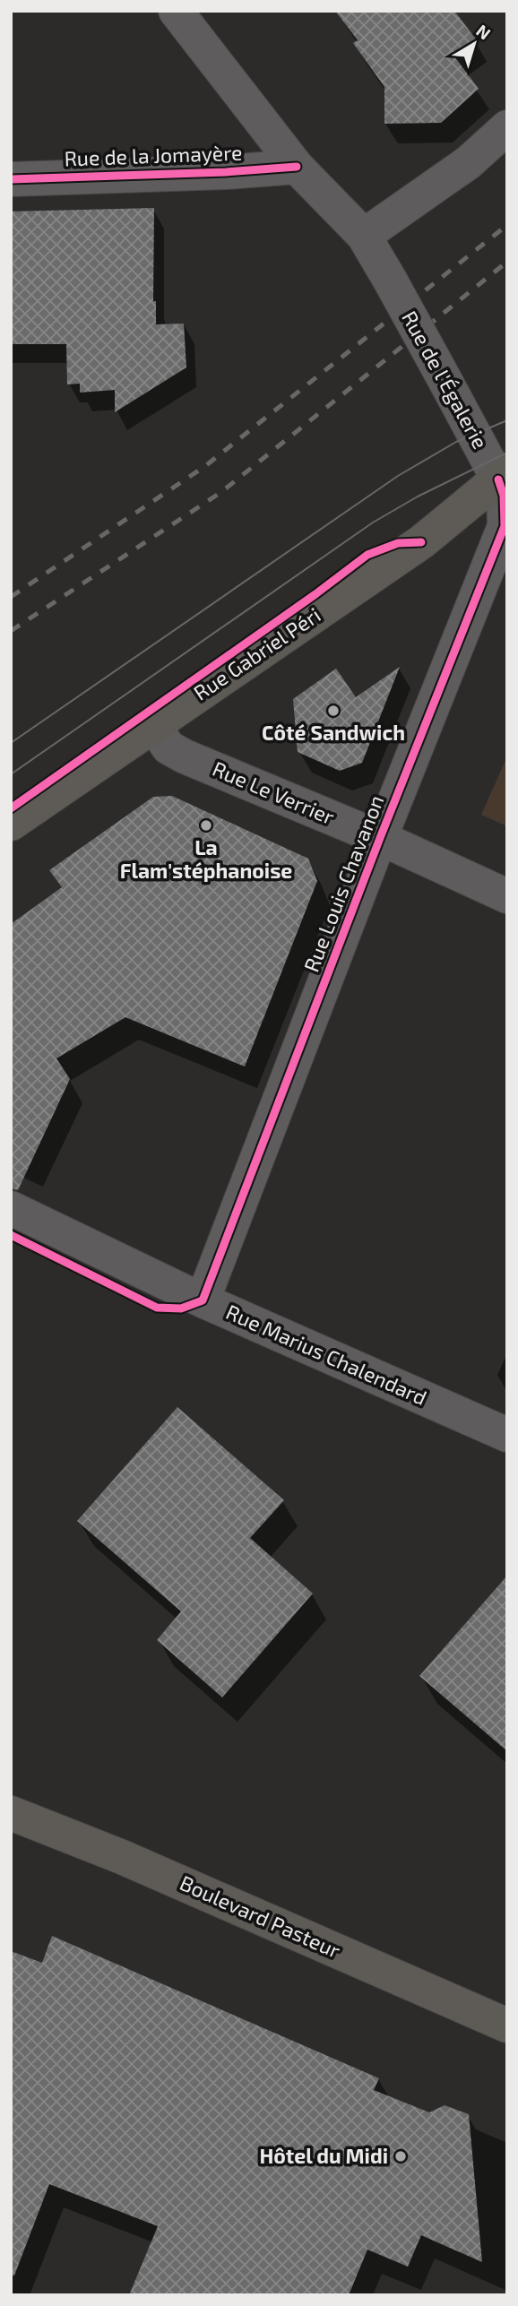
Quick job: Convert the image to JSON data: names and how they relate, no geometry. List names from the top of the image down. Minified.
{"streets":{"main road":["Rue Gabriel Péri","Boulevard Pasteur"],"street":["Rue de la Jomayère","Rue de l'Égalerie","Rue Le Verrier","Rue Louis Chavanon","Rue Marius Chalendard"]},"crossings":[["Rue de l'Égalerie","Rue Gabriel Péri"],["Rue de l'Égalerie","Rue Louis Chavanon"],["Rue Gabriel Péri","Rue Le Verrier"],["Rue Gabriel Péri","Rue Louis Chavanon"],["Rue Le Verrier","Rue Louis Chavanon"],["Rue Louis Chavanon","Rue Marius Chalendard"]],"places":["Côté Sandwich","La Flam'stéphanoise","Hôtel du Midi"],"north":"top right"}
